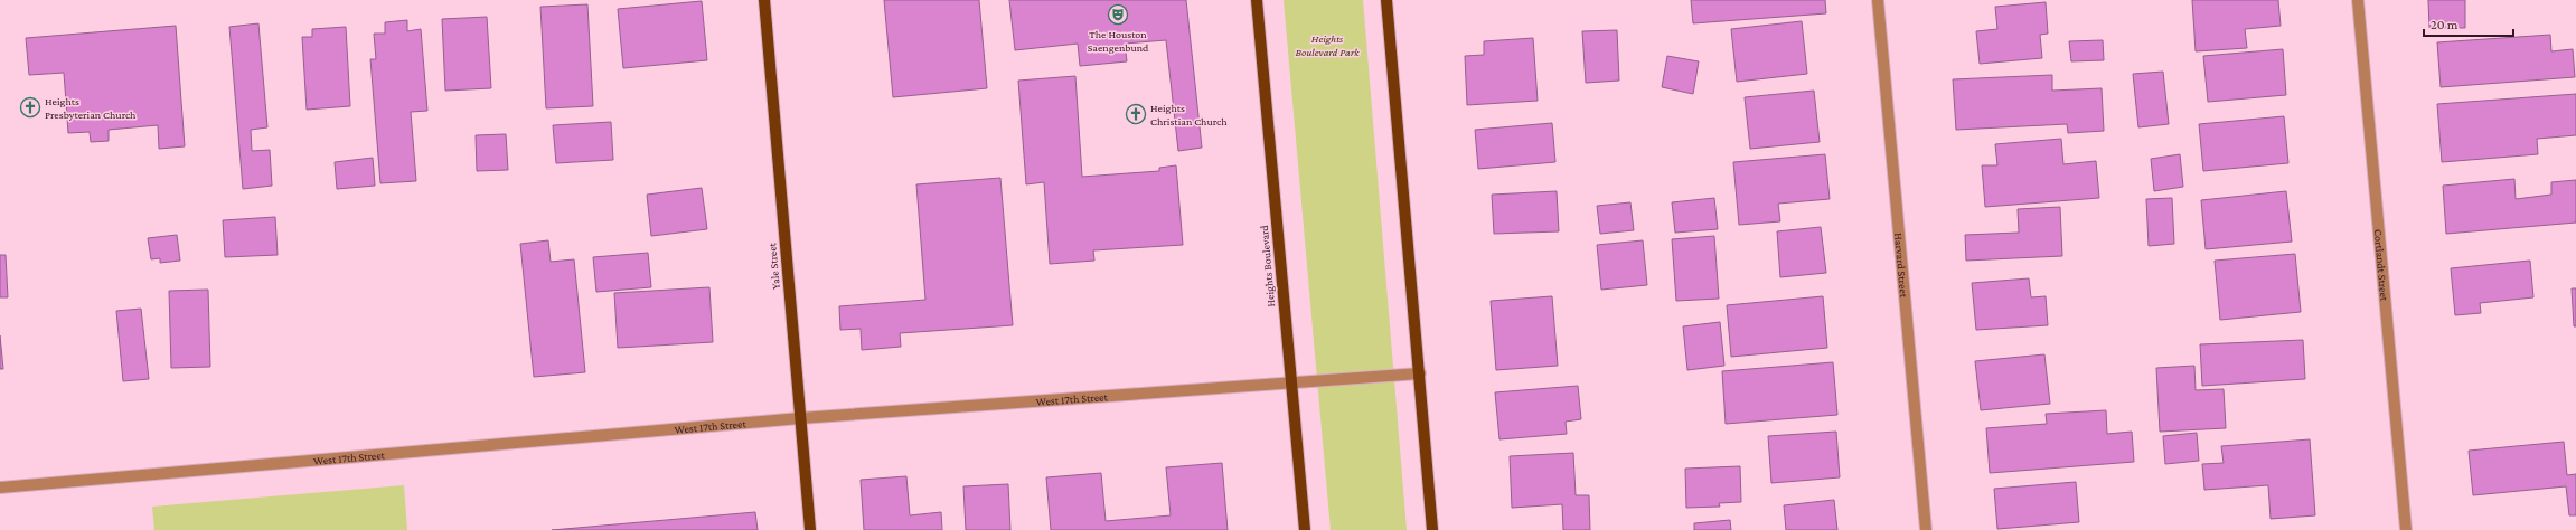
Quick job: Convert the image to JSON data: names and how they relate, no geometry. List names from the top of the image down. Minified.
{"streets":{"main road":["Yale Street","Heights Boulevard"],"street":["Harvard Street","Cortlandt Street","West 17th Street"]},"crossings":[["Yale Street","West 17th Street"],["Heights Boulevard","West 17th Street"]],"parks":["Heights Boulevard Park"],"places":{"theatre":["The Houston Saengenbund"],"church":["Heights Presbyterian Church","Heights Christian Church"]},"scale_bar":"20 m"}
